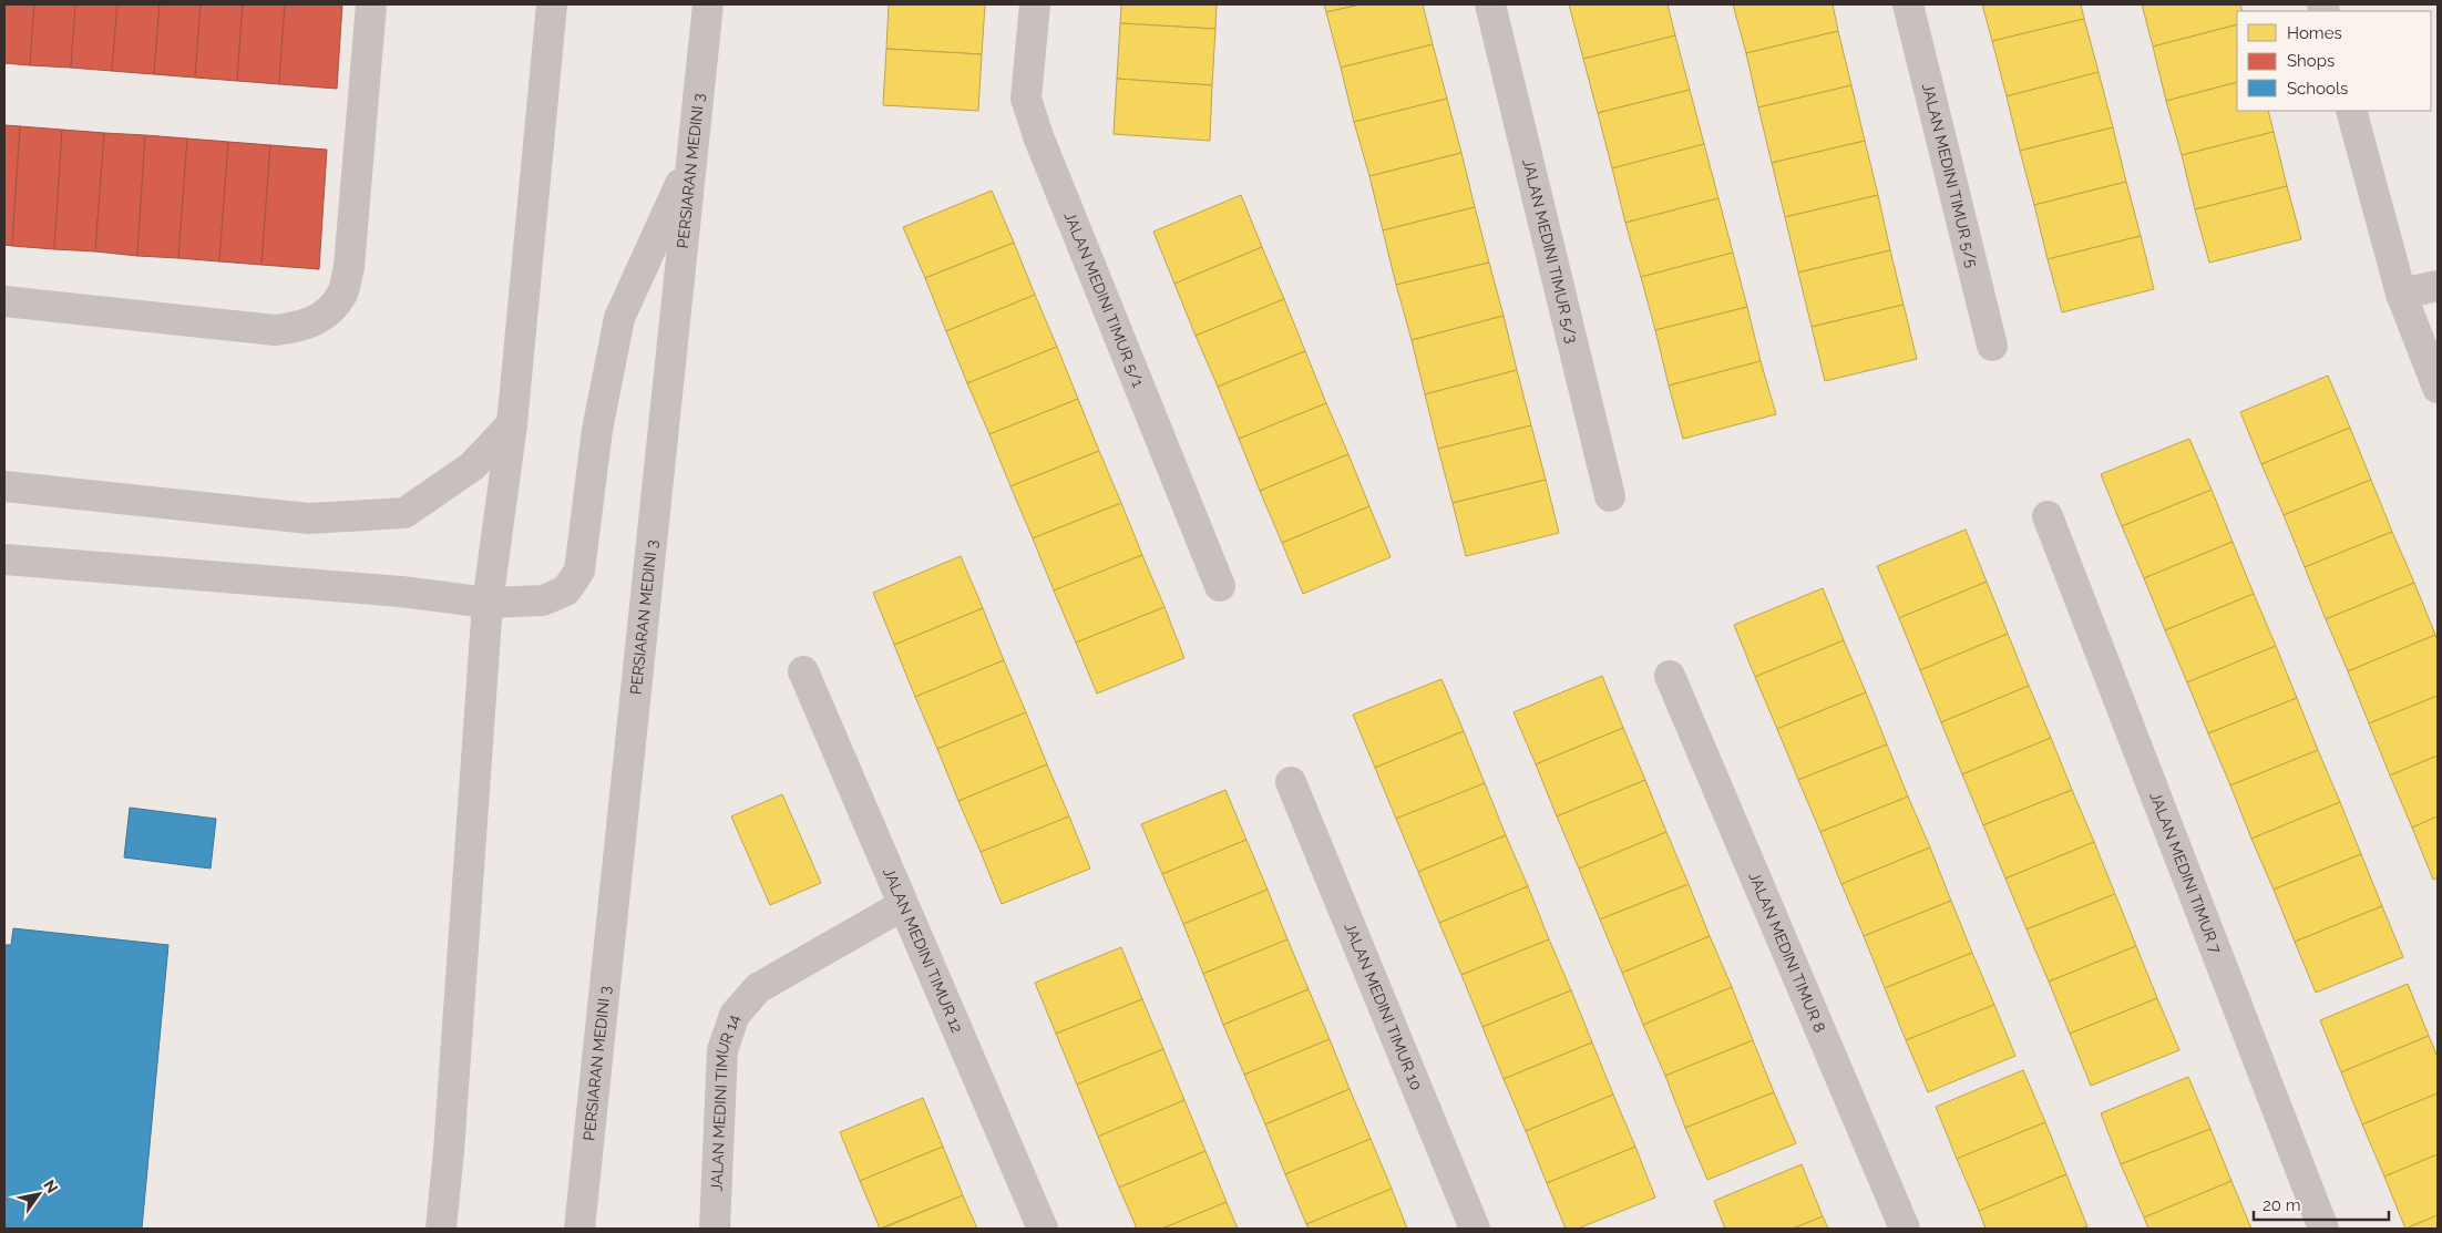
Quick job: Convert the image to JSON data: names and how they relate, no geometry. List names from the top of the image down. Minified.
{"streets":{"street":["PERSIARAN MEDINI 3","JALAN MEDINI TIMUR 5/5","JALAN MEDINI TIMUR 5/3","JALAN MEDINI TIMUR 5/1","JALAN MEDINI TIMUR 7","JALAN MEDINI TIMUR 12","JALAN MEDINI TIMUR 8","JALAN MEDINI TIMUR 10","JALAN MEDINI TIMUR 14"]},"crossings":[["JALAN MEDINI TIMUR 12","JALAN MEDINI TIMUR 14"]],"legend":["Homes","Shops","Schools"],"scale_bar":"20 m","north":"top right"}
